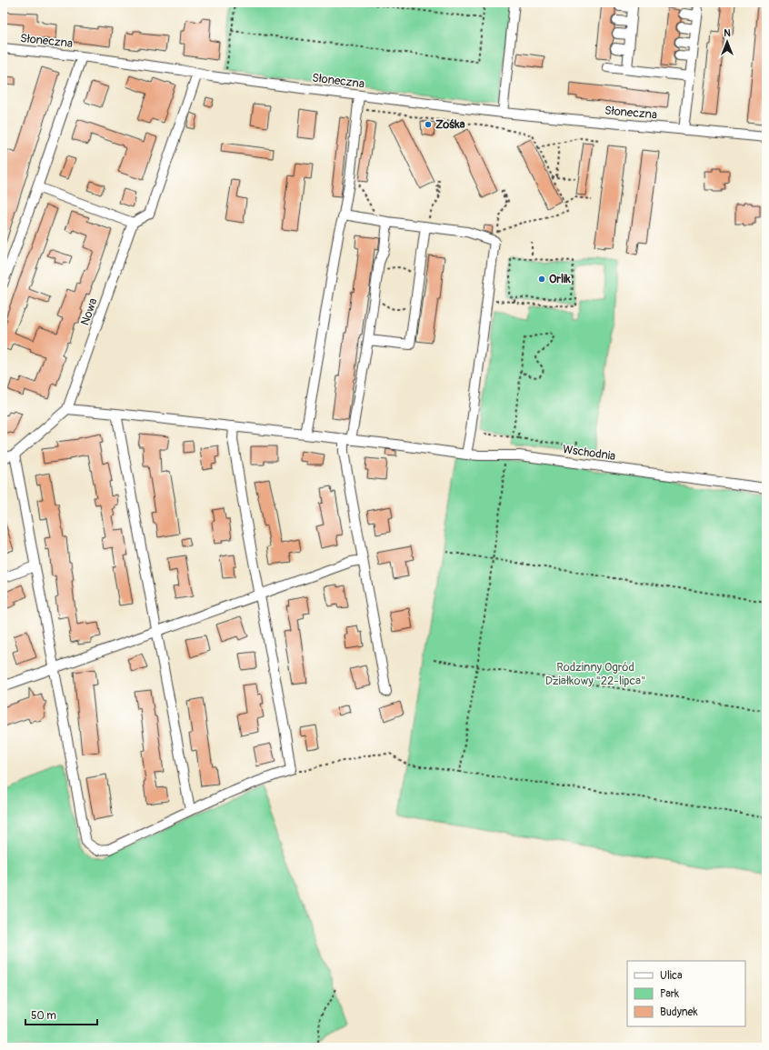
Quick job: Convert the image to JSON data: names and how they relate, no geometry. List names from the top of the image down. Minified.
{"streets":{"street":["Słoneczna","Nowa","Wschodnia"]},"crossings":[["Nowa","Wschodnia"]],"parks":["Rodzinny Ogród Działkowy \"22-lipca\""],"places":["Zośka","Orlik"],"legend":["Ulica","Park","Budynek"],"scale_bar":"50 m","north":"top"}
